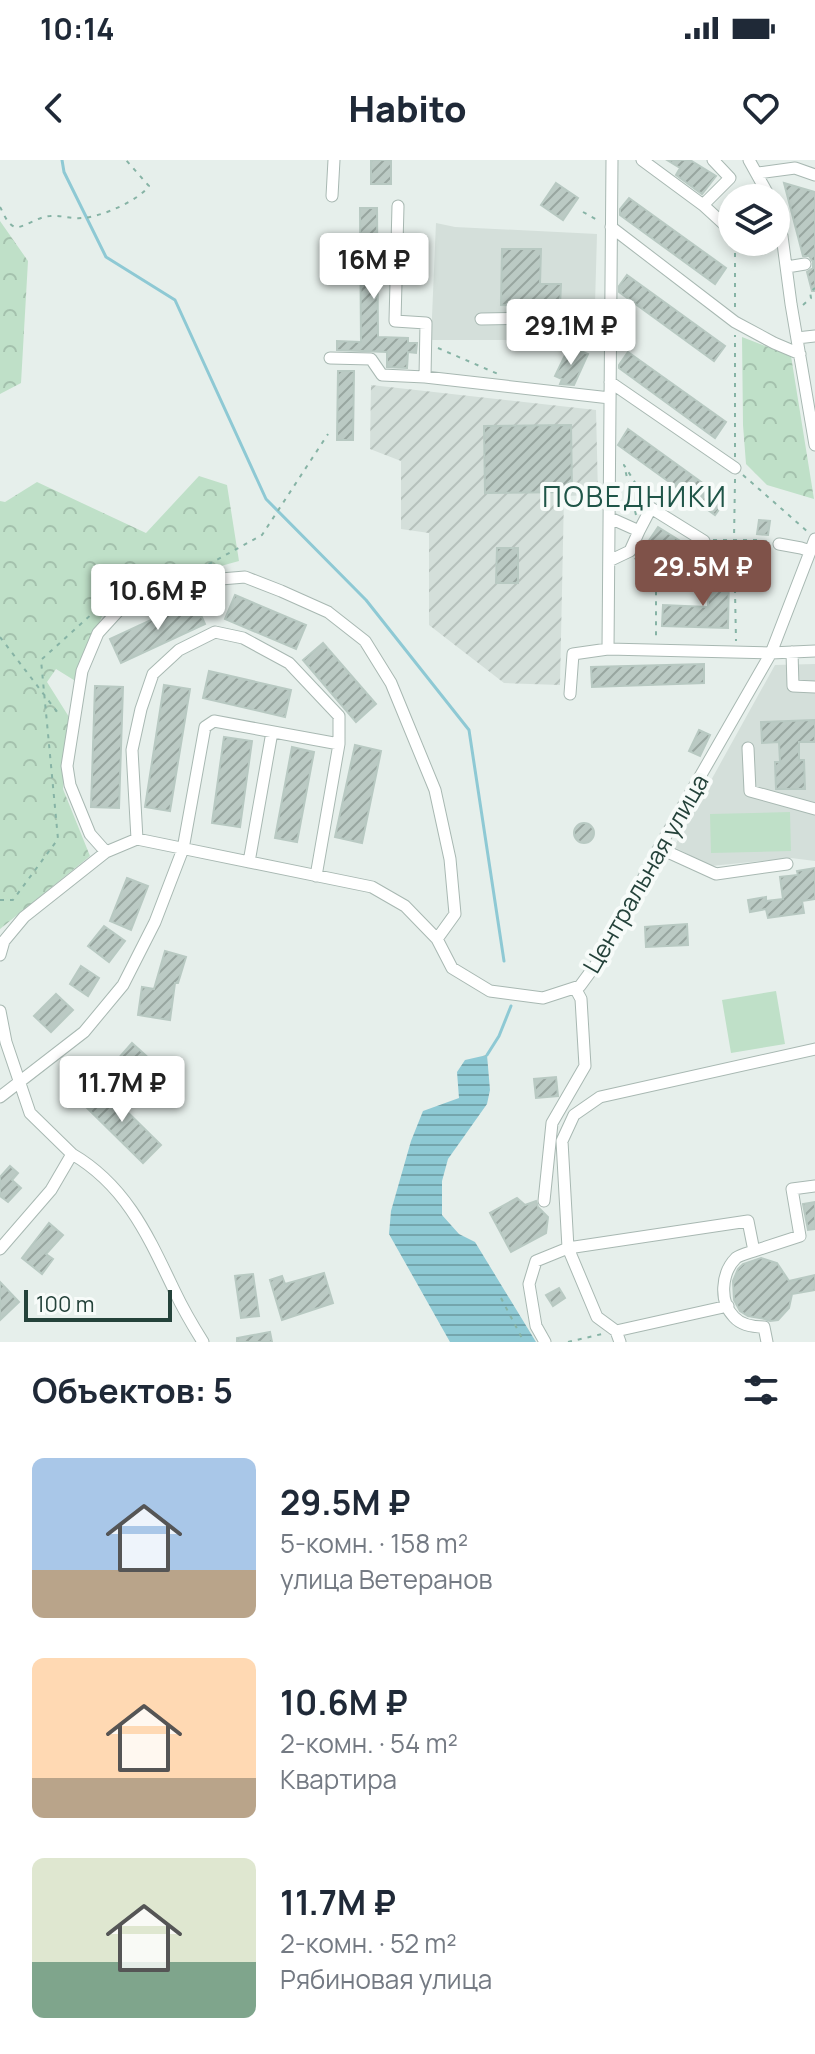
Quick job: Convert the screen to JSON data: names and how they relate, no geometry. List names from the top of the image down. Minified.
{"streets":{"street":["Центральная улица"]},"districts":["ПОВЕДНИКИ"],"scale_bar":"100 m","page":{"status":"10:14","header":"Habito","price":["16M ₽","29.1M ₽","29.5M ₽","10.6M ₽","11.7M ₽"],"scale":"100 m","heading":"Объектов: 5","list":[{"name":"29.5M ₽","note":"5-комн. · 158 m² · улица Ветеранов"},{"name":"10.6M ₽","note":"2-комн. · 54 m² · Квартира"},{"name":"11.7M ₽","note":"2-комн. · 52 m² · Рябиновая улица"}]}}
